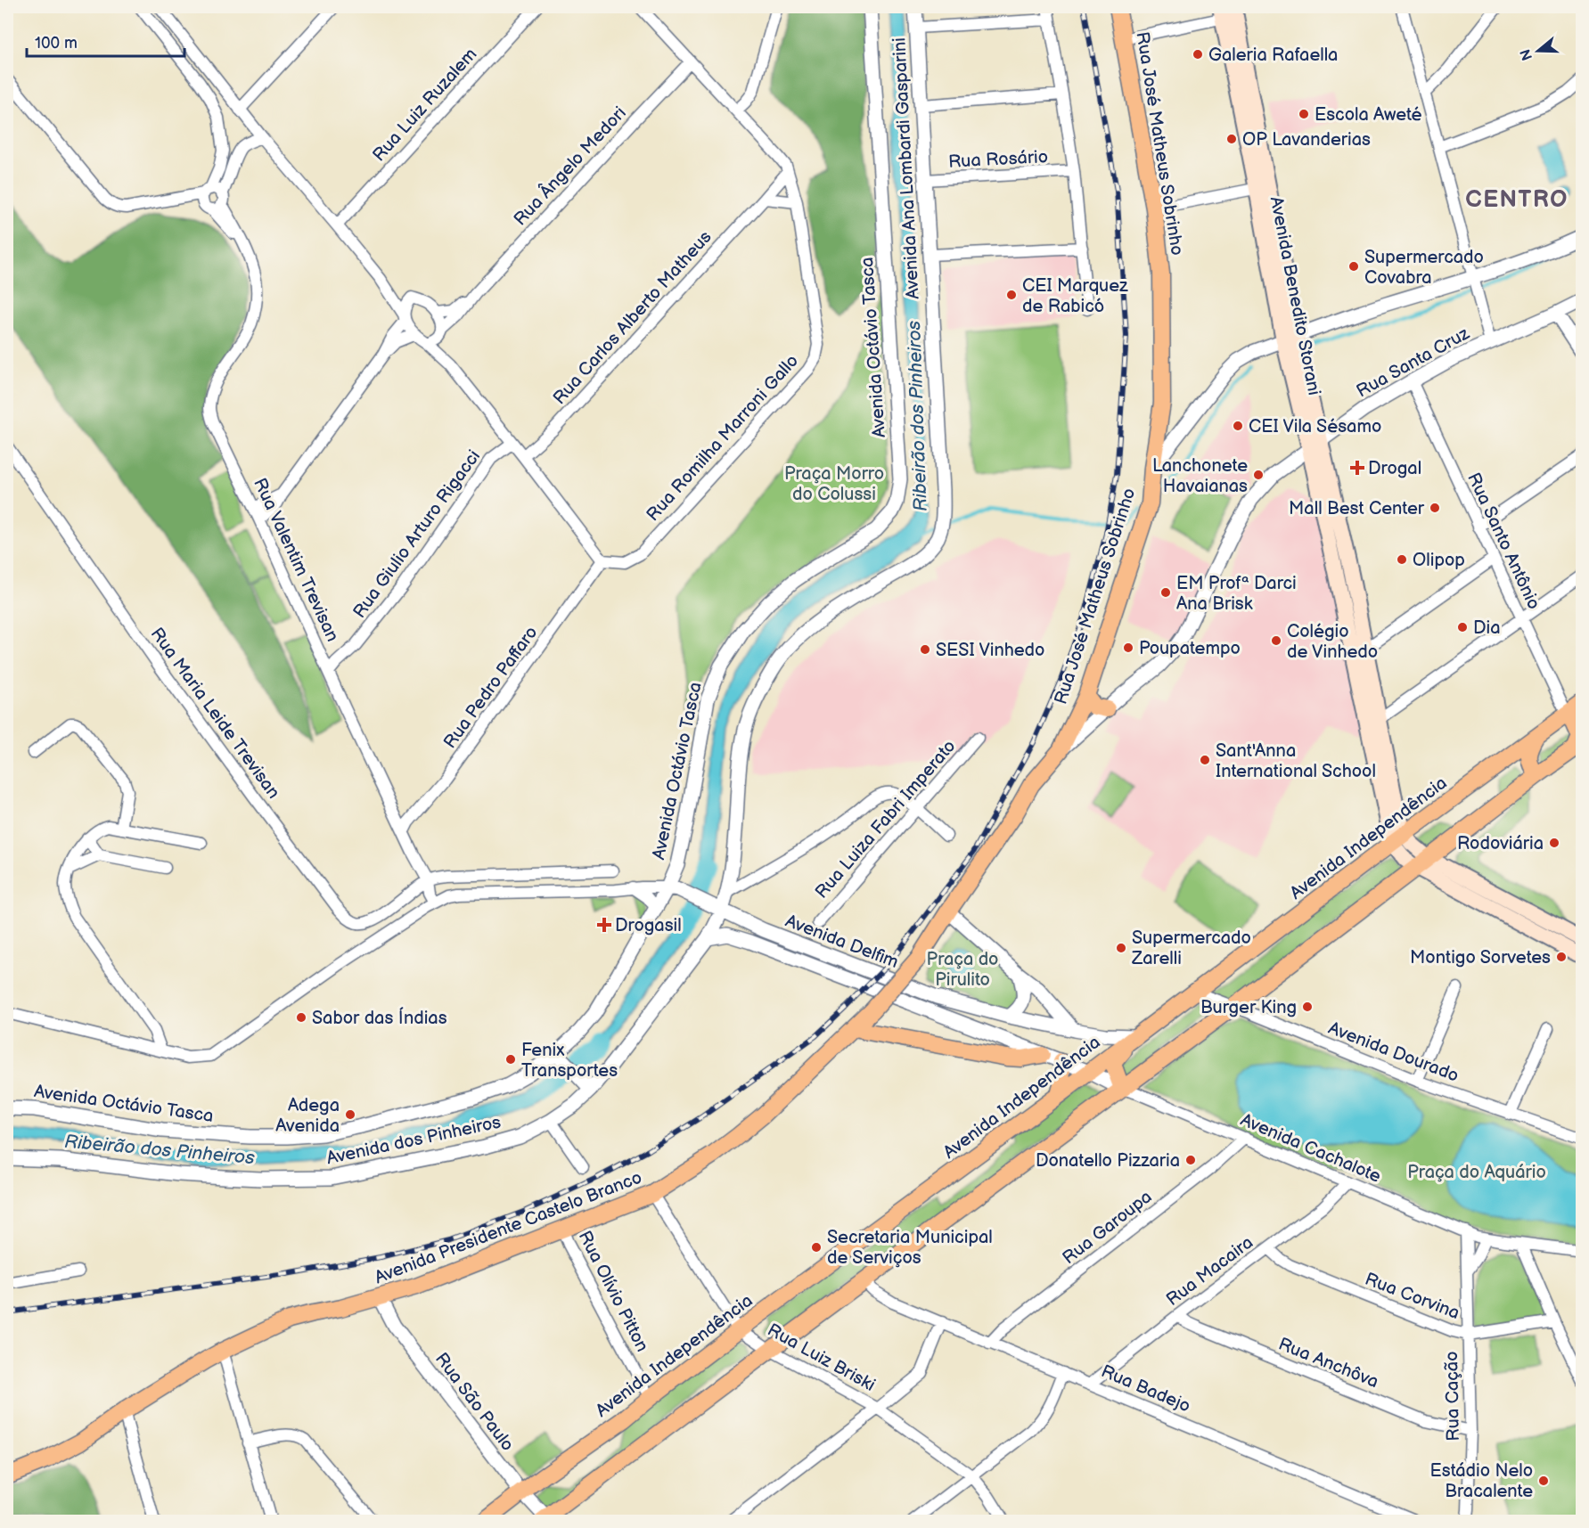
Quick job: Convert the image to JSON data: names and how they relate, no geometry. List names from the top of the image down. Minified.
{"streets":{"main road":["Rua José Matheus Sobrinho","Avenida Benedito Storani","Avenida Independência","Avenida Presidente Castelo Branco"],"street":["Rua Luiz Ruzalem","Rua Rosário","Rua Ângelo Medori","Avenida Ana Lombardi Gasparini","Rua Carlos Alberto Matheus","Avenida Octávio Tasca","Rua Santa Cruz","Rua Romilha Marroni Gallo","Rua Giulio Arturo Rigacci","Rua Santo Antônio","Rua Valentim Trevisan","Rua Pedro Paffaro","Rua Maria Leide Trevisan","Rua Luiza Fabri Imperato","Avenida Delfim","Avenida Dourado","Avenida dos Pinheiros","Avenida Cachalote","Rua Garoupa","Rua Macaira","Rua Olívio Pitton","Rua Corvina","Rua Luiz Briski","Rua Anchôva","Rua Badejo","Rua Cação","Rua São Paulo"]},"crossings":[["Rua José Matheus Sobrinho","Rua Santa Cruz"],["Rua José Matheus Sobrinho","Avenida Presidente Castelo Branco"],["Rua Rosário","Avenida Ana Lombardi Gasparini"],["Rua Ângelo Medori","Rua Romilha Marroni Gallo"],["Avenida Ana Lombardi Gasparini","Avenida Delfim"],["Avenida Ana Lombardi Gasparini","Avenida dos Pinheiros"],["Avenida Benedito Storani","Rua Santa Cruz"],["Avenida Benedito Storani","Avenida Independência"],["Rua Carlos Alberto Matheus","Rua Romilha Marroni Gallo"],["Avenida Octávio Tasca","Avenida Delfim"],["Rua Santa Cruz","Rua Santo Antônio"],["Rua Santa Cruz","Avenida Presidente Castelo Branco"],["Rua Romilha Marroni Gallo","Rua Pedro Paffaro"],["Rua Giulio Arturo Rigacci","Rua Valentim Trevisan"],["Rua Santo Antônio","Avenida Independência"],["Rua Valentim Trevisan","Rua Pedro Paffaro"],["Rua Valentim Trevisan","Rua Maria Leide Trevisan"],["Avenida Independência","Avenida Delfim"],["Avenida Independência","Avenida Dourado"],["Avenida Independência","Rua Olívio Pitton"],["Avenida Independência","Rua Luiz Briski"],["Avenida Independência","Rua São Paulo"],["Avenida Delfim","Avenida dos Pinheiros"],["Avenida Delfim","Avenida Cachalote"],["Avenida Cachalote","Rua Garoupa"],["Avenida Cachalote","Rua Macaira"],["Avenida Cachalote","Rua Cação"],["Avenida Presidente Castelo Branco","Rua Olívio Pitton"],["Avenida Presidente Castelo Branco","Rua Luiz Briski"],["Avenida Presidente Castelo Branco","Rua São Paulo"],["Rua Garoupa","Rua Badejo"],["Rua Macaira","Rua Corvina"],["Rua Macaira","Rua Anchôva"],["Rua Macaira","Rua Badejo"],["Rua Corvina","Rua Cação"],["Rua Anchôva","Rua Cação"]],"districts":["CENTRO"],"water":["Ribeirão dos Pinheiros"],"parks":["Praça Morro do Colussi","Praça do Pirulito","Praça do Aquário"],"places":{"other":["Galeria Rafaella","Escola Aweté","OP Lavanderias","Supermercado Covabra","CEI Marquez de Rabicó","CEI Vila Sésamo","Lanchonete Havaianas","Mall Best Center","Olipop","EM Profª Darci Ana Brisk","Dia","Colégio de Vinhedo","Poupatempo","SESI Vinhedo","Sant'Anna International School","Rodoviária","Supermercado Zarelli","Montigo Sorvetes","Burger King","Sabor das Índias","Fenix Transportes","Adega Avenida","Donatello Pizzaria","Secretaria Municipal de Serviços","Estádio Nelo Bracalente"],"health":["Drogal","Drogasil"]},"scale_bar":"100 m","north":"left"}
